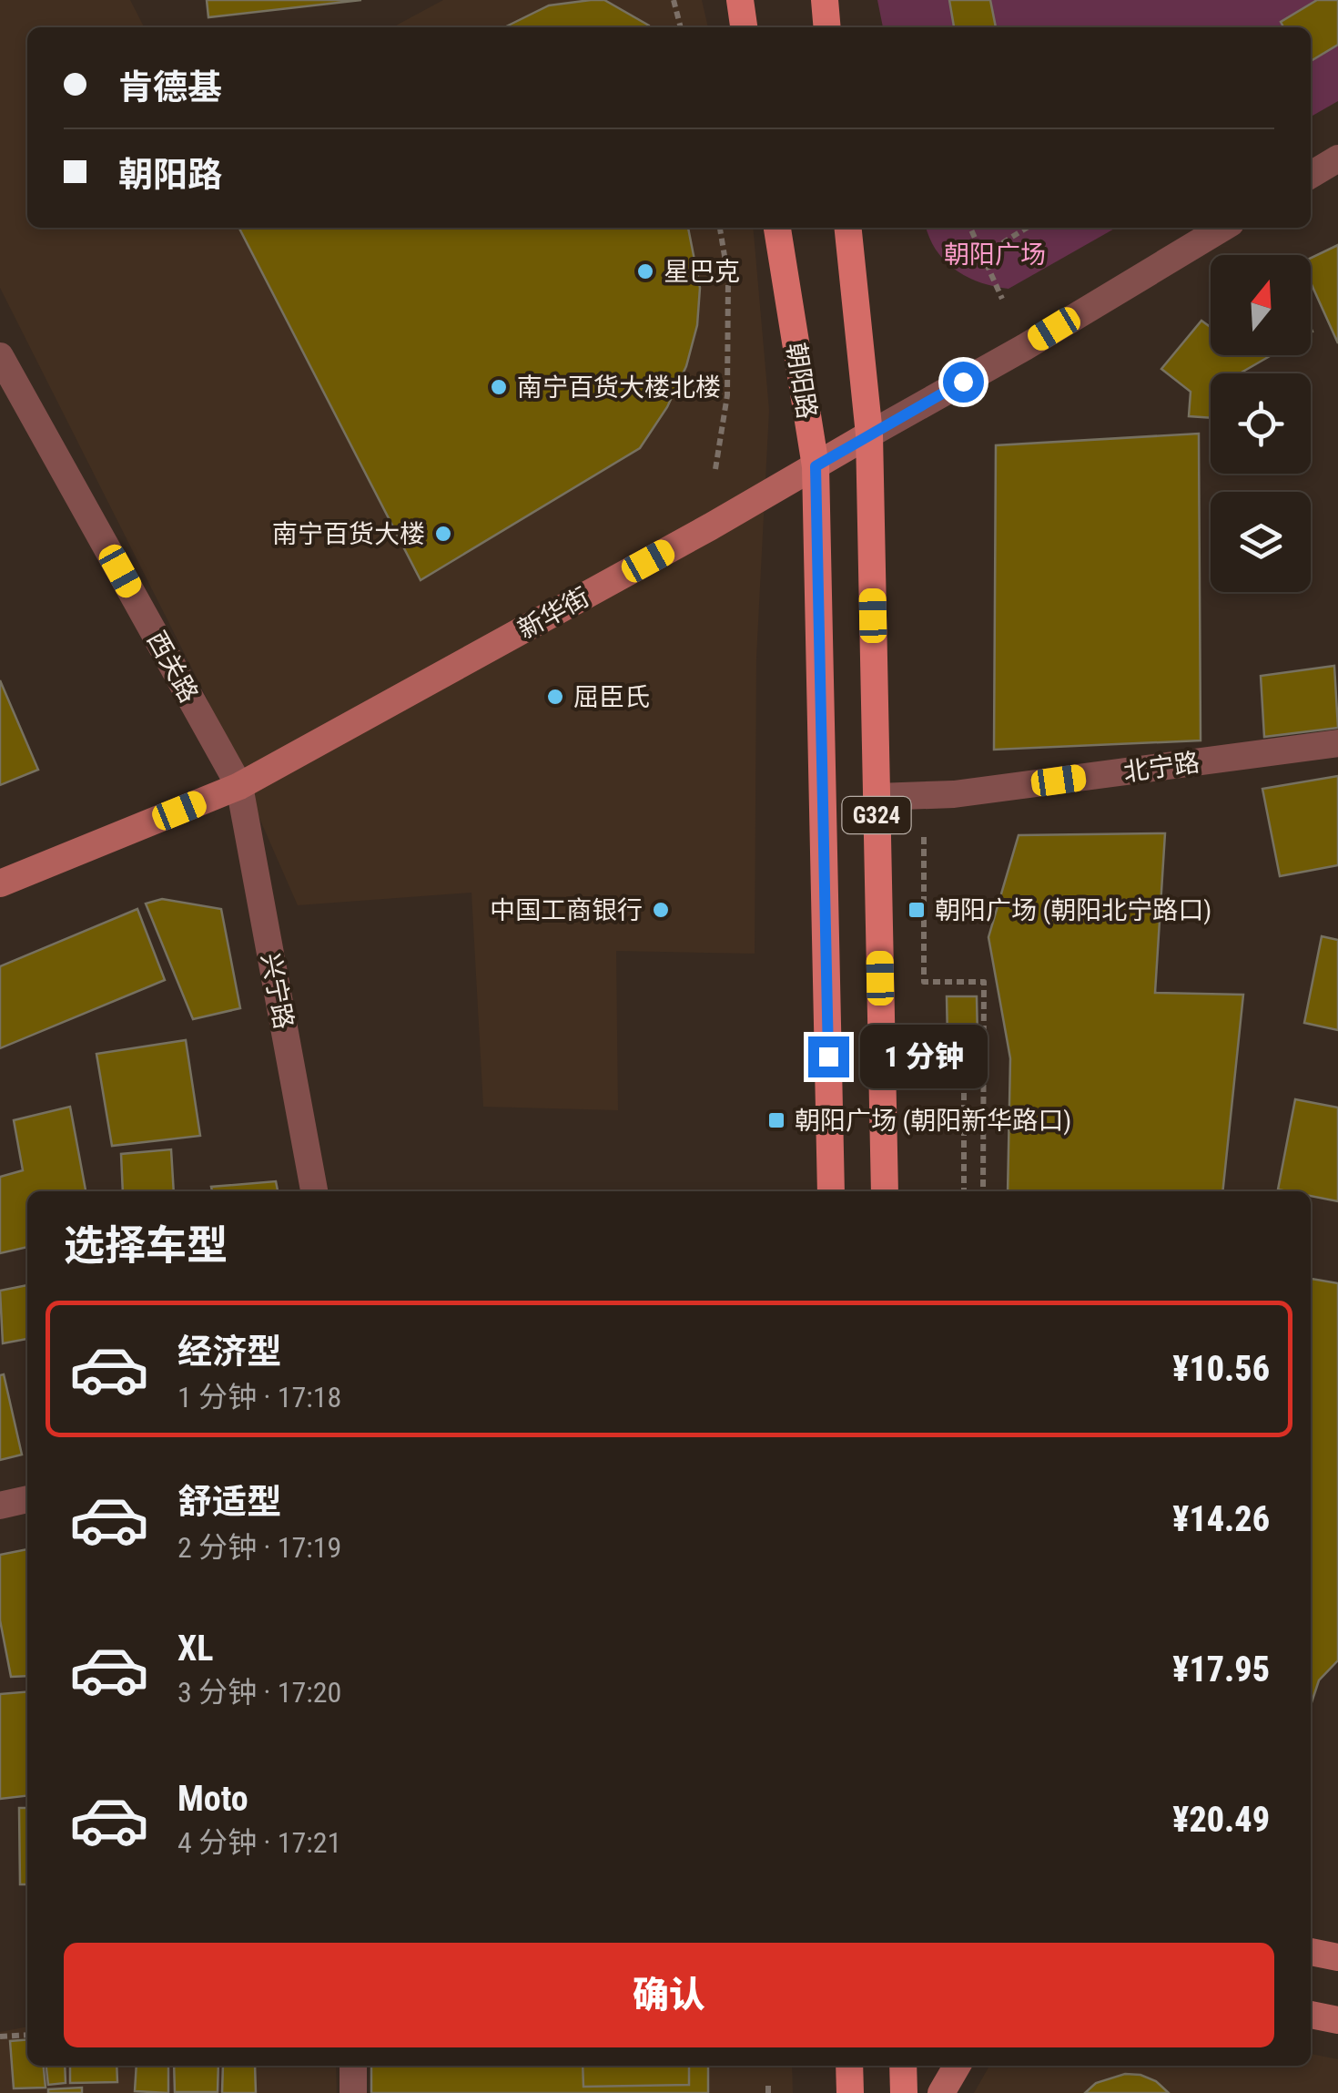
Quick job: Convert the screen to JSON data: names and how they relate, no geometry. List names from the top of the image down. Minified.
{"streets":{"main road":["朝阳路","G324"],"street":["新华街","西关路","北宁路","兴宁路"]},"crossings":[["朝阳路","新华街"],["新华街","西关路"],["新华街","G324"],["新华街","兴宁路"],["西关路","兴宁路"],["北宁路","G324"]],"parks":["朝阳广场"],"places":{"other":["星巴克","南宁百货大楼北楼","南宁百货大楼","屈臣氏","中国工商银行"],"transit":["朝阳广场 (朝阳北宁路口)","朝阳广场 (朝阳新华路口)"]},"north":"top","page":{"banner":["肯德基","朝阳路"],"bubble":"1 分钟","heading":"选择车型","list":[{"name":"经济型","note":"1 分钟 · 17:18","value":"¥10.56"},{"name":"舒适型","note":"2 分钟 · 17:19","value":"¥14.26"},{"name":"XL","note":"3 分钟 · 17:20","value":"¥17.95"},{"name":"Moto","note":"4 分钟 · 17:21","value":"¥20.49"}],"buttons":"确认"}}
